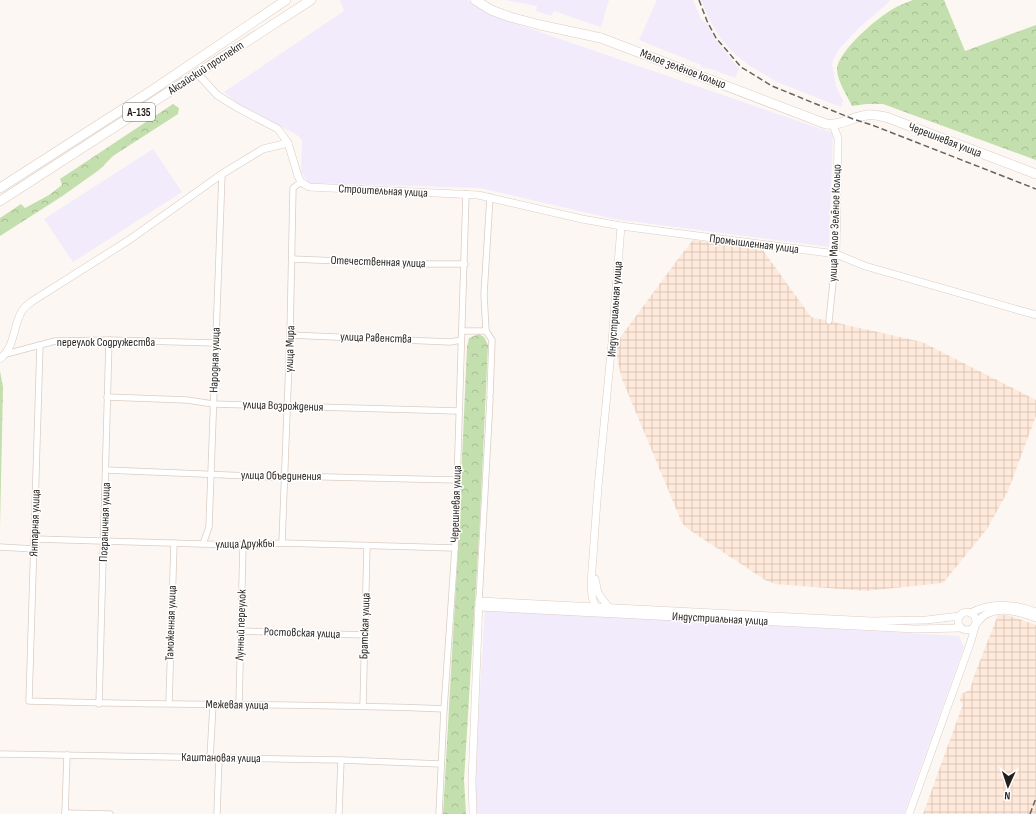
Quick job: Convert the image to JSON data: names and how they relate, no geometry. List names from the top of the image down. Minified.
{"streets":{"main road":["Аксайский проспект","Малое зелёное кольцо","А-135","Черешневая улица"],"street":["Строительная улица","улица Малое Зелёное Кольцо","Промышленная улица","Отечественная улица","Индустриальная улица","улица Равенства","переулок Содружества","улица Мира","Народная улица","улица Возрождения","улица Объединения","Пограничная улица","Янтарная улица","улица Дружбы","Таможенная улица","Лунный переулок","Братская улица","Ростовская улица","Межевая улица","Каштановая улица"]},"crossings":[["Малое зелёное кольцо","Черешневая улица"],["Малое зелёное кольцо","улица Малое Зелёное Кольцо"],["Черешневая улица","Строительная улица"],["Черешневая улица","улица Малое Зелёное Кольцо"],["Черешневая улица","Промышленная улица"],["Черешневая улица","Отечественная улица"],["Черешневая улица","улица Равенства"],["Черешневая улица","улица Возрождения"],["Черешневая улица","улица Объединения"],["Черешневая улица","улица Дружбы"],["Черешневая улица","Межевая улица"],["Черешневая улица","Каштановая улица"],["Строительная улица","Промышленная улица"],["Строительная улица","улица Мира"],["улица Малое Зелёное Кольцо","Промышленная улица"],["Промышленная улица","Индустриальная улица"],["Отечественная улица","улица Мира"],["улица Равенства","улица Мира"],["переулок Содружества","Народная улица"],["переулок Содружества","Пограничная улица"],["переулок Содружества","Янтарная улица"],["улица Мира","улица Возрождения"],["улица Мира","улица Объединения"],["улица Мира","улица Дружбы"],["Народная улица","улица Возрождения"],["Народная улица","улица Объединения"],["Народная улица","улица Дружбы"],["улица Возрождения","Пограничная улица"],["улица Объединения","Пограничная улица"],["Пограничная улица","улица Дружбы"],["Пограничная улица","Межевая улица"],["Янтарная улица","улица Дружбы"],["Янтарная улица","Межевая улица"],["улица Дружбы","Таможенная улица"],["улица Дружбы","Лунный переулок"],["улица Дружбы","Братская улица"],["Таможенная улица","Межевая улица"],["Лунный переулок","Ростовская улица"],["Лунный переулок","Межевая улица"],["Братская улица","Ростовская улица"],["Братская улица","Межевая улица"]],"north":"bottom"}
